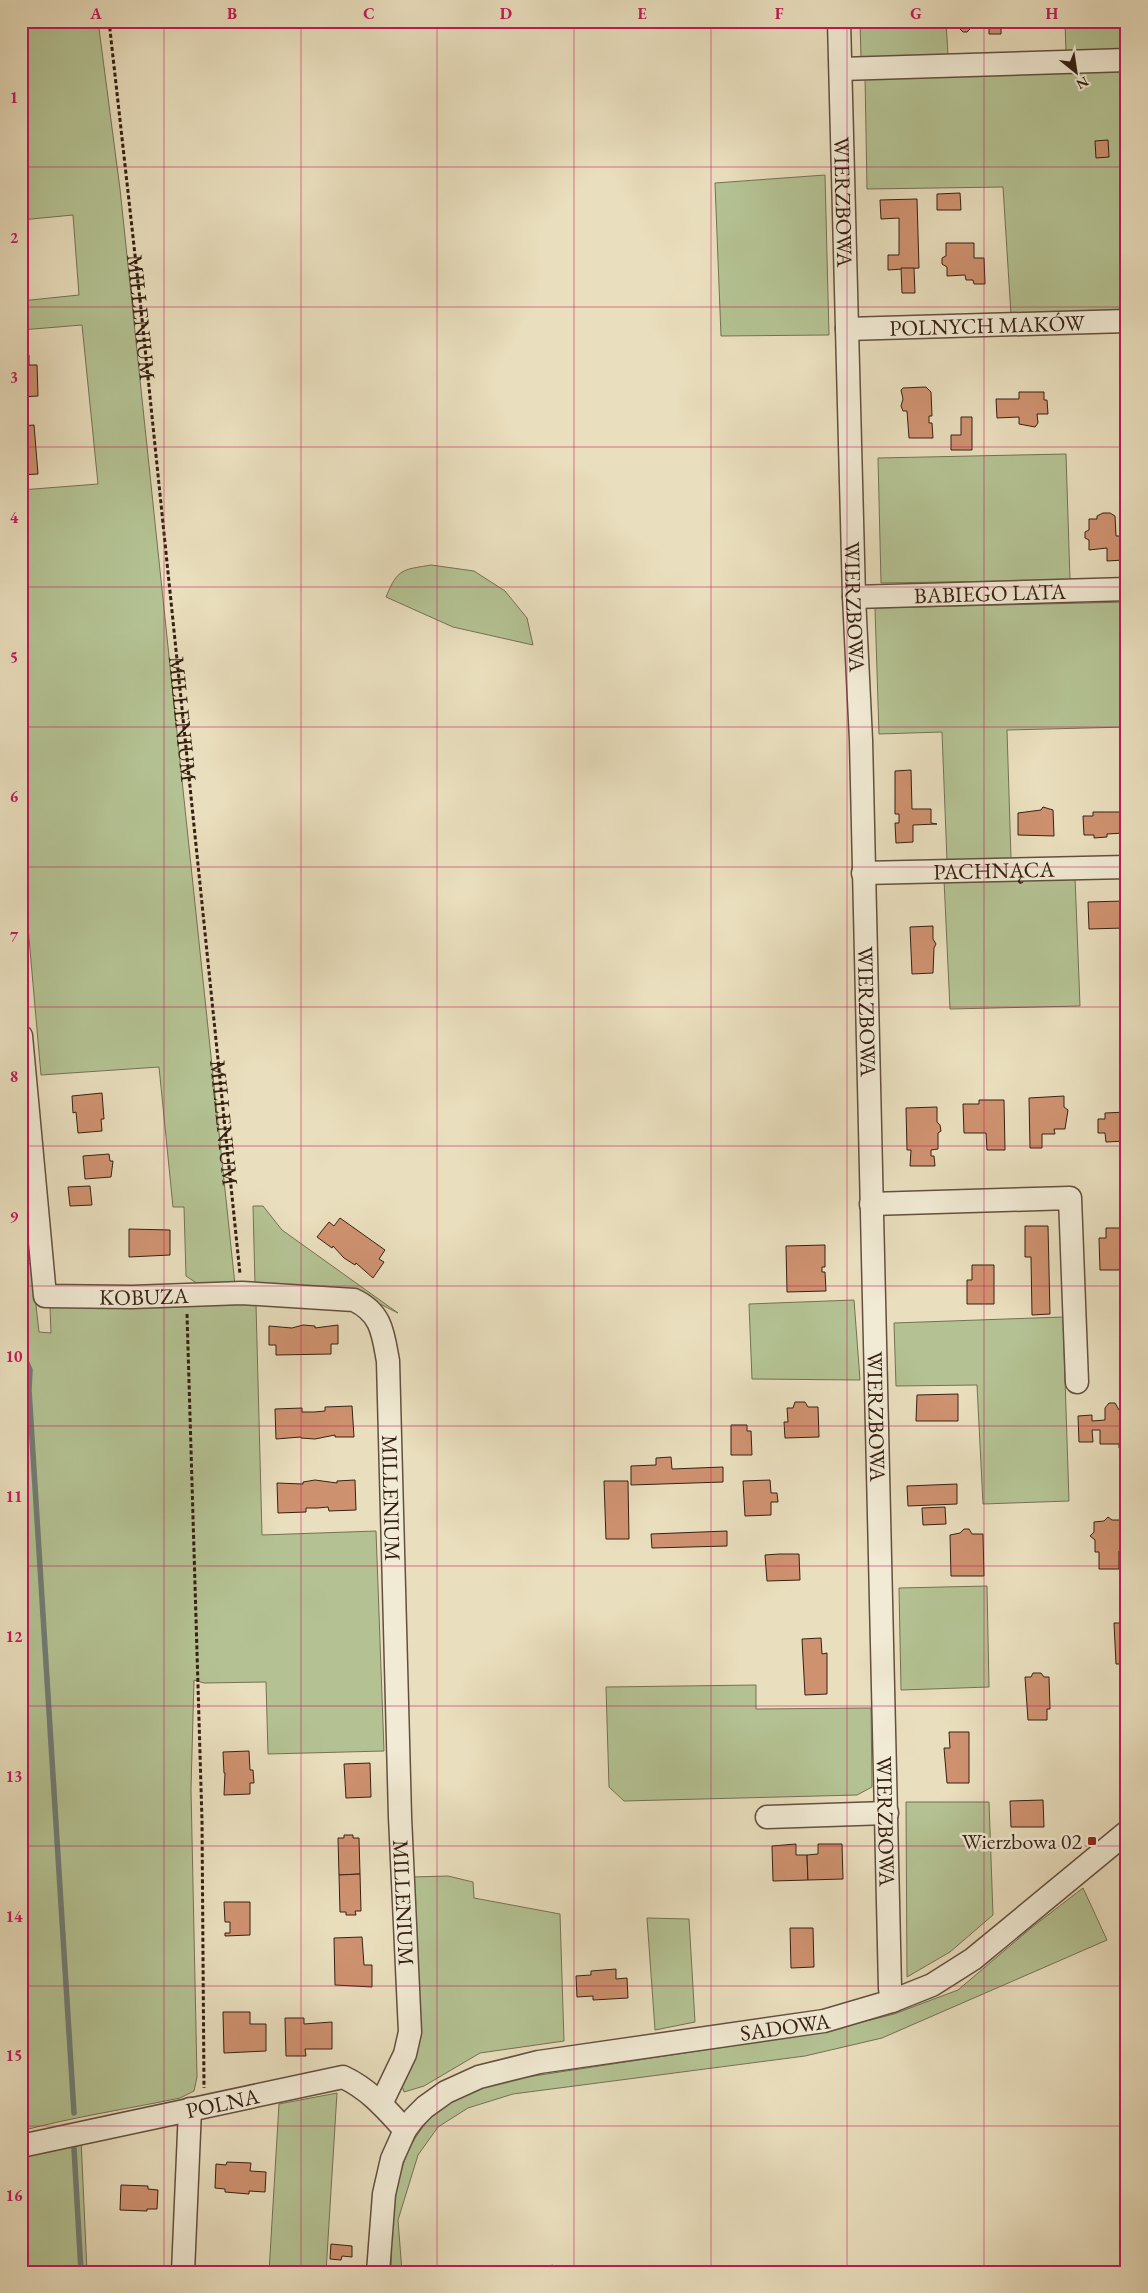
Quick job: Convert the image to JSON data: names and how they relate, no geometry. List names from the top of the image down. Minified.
{"streets":{"street":["WIERZBOWA","MILLENIUM","POLNYCH MAKÓW","BABIEGO LATA","PACHNĄCA","KOBUZA","SADOWA","POLNA"]},"crossings":[["WIERZBOWA","POLNYCH MAKÓW"],["WIERZBOWA","BABIEGO LATA"],["WIERZBOWA","PACHNĄCA"],["WIERZBOWA","SADOWA"],["MILLENIUM","KOBUZA"],["MILLENIUM","POLNA"],["SADOWA","POLNA"]],"places":{"transit":["Wierzbowa 02"]},"north":"bottom right","grid":{"columns":["A","B","C","D","E","F","G","H"],"rows":["1","2","3","4","5","6","7","8","9","10","11","12","13","14","15","16"]}}
